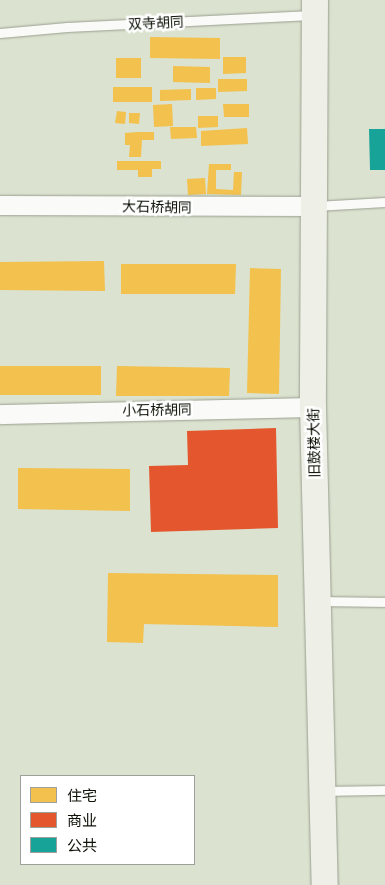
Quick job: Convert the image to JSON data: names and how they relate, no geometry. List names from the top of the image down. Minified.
{"streets":{"main road":["旧鼓楼大街"],"street":["大石桥胡同","小石桥胡同"],"lane":["双寺胡同"]},"crossings":[["双寺胡同","旧鼓楼大街"],["大石桥胡同","旧鼓楼大街"],["小石桥胡同","旧鼓楼大街"]],"legend":["住宅","商业","公共"]}
